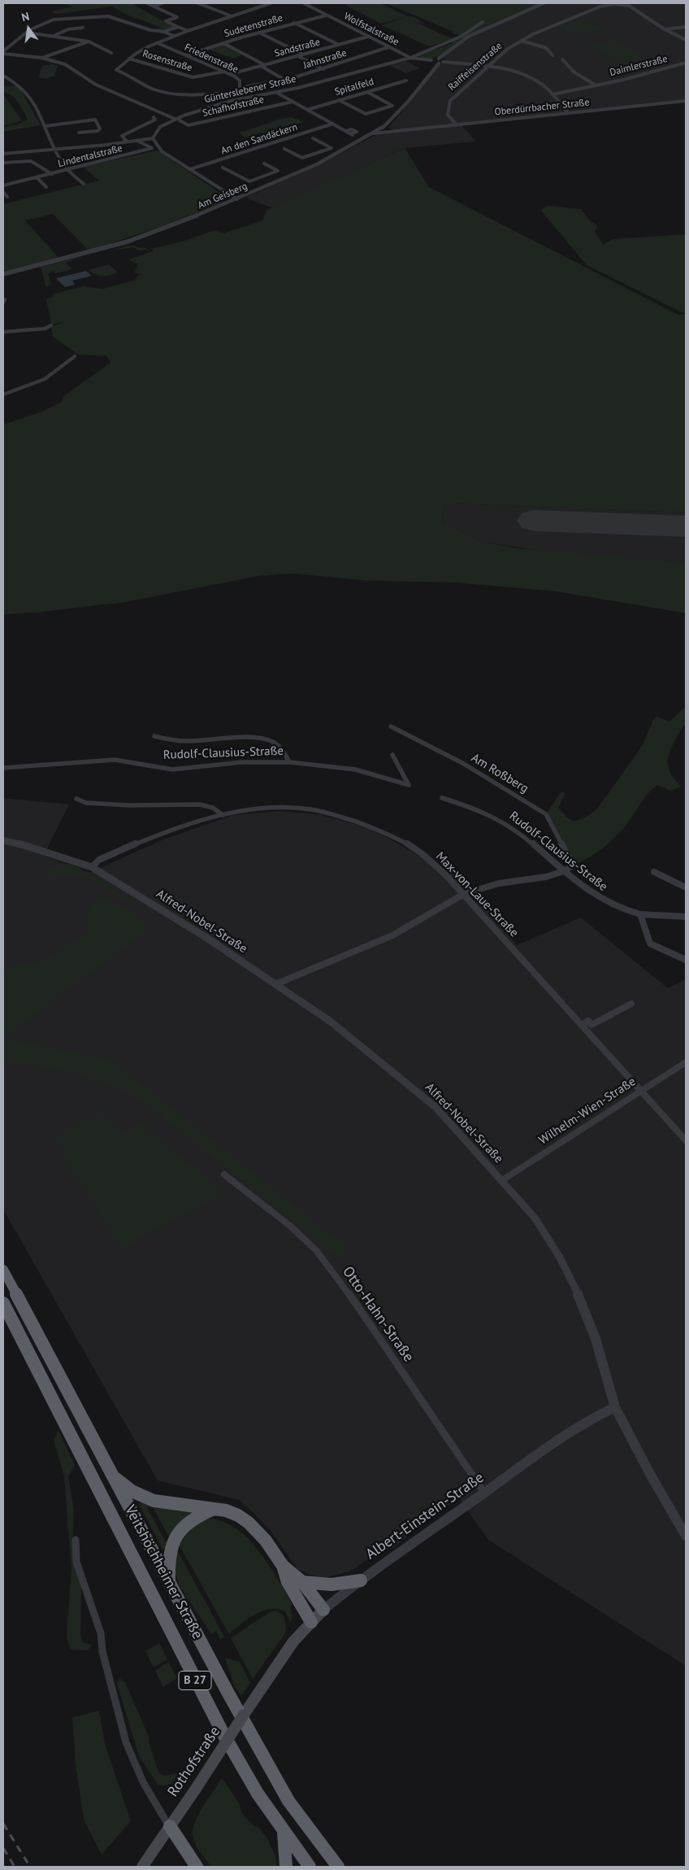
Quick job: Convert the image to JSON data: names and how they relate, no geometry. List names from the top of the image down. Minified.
{"streets":{"highway":["Veitshöchheimer Straße","B 27"],"main road":["Albert-Einstein-Straße","Rothofstraße"],"street":["Sudetenstraße","Wolfstalstraße","Sandstraße","Friedenstraße","Jahnstraße","Rosenstraße","Daimlerstraße","Raiffeisenstraße","Spitalfeld","Günterslebener Straße","Schafhofstraße","Oberdürrbacher Straße","An den Sandäckern","Lindentalstraße","Am Geisberg","Rudolf-Clausius-Straße","Am Roßberg","Max-von-Laue-Straße","Alfred-Nobel-Straße","Wilhelm-Wien-Straße","Otto-Hahn-Straße"]},"crossings":[["Sudetenstraße","Wolfstalstraße"],["Sudetenstraße","Friedenstraße"],["Wolfstalstraße","Sandstraße"],["Wolfstalstraße","Jahnstraße"],["Wolfstalstraße","Günterslebener Straße"],["Sandstraße","Friedenstraße"],["Friedenstraße","Jahnstraße"],["Friedenstraße","Rosenstraße"],["Friedenstraße","Günterslebener Straße"],["Raiffeisenstraße","Oberdürrbacher Straße"],["Günterslebener Straße","Am Geisberg"],["Oberdürrbacher Straße","Am Geisberg"],["Rudolf-Clausius-Straße","Am Roßberg"],["Max-von-Laue-Straße","Alfred-Nobel-Straße"],["Max-von-Laue-Straße","Wilhelm-Wien-Straße"],["Alfred-Nobel-Straße","Wilhelm-Wien-Straße"],["Alfred-Nobel-Straße","Albert-Einstein-Straße"],["Otto-Hahn-Straße","Albert-Einstein-Straße"],["Albert-Einstein-Straße","Rothofstraße"]],"north":"top"}
